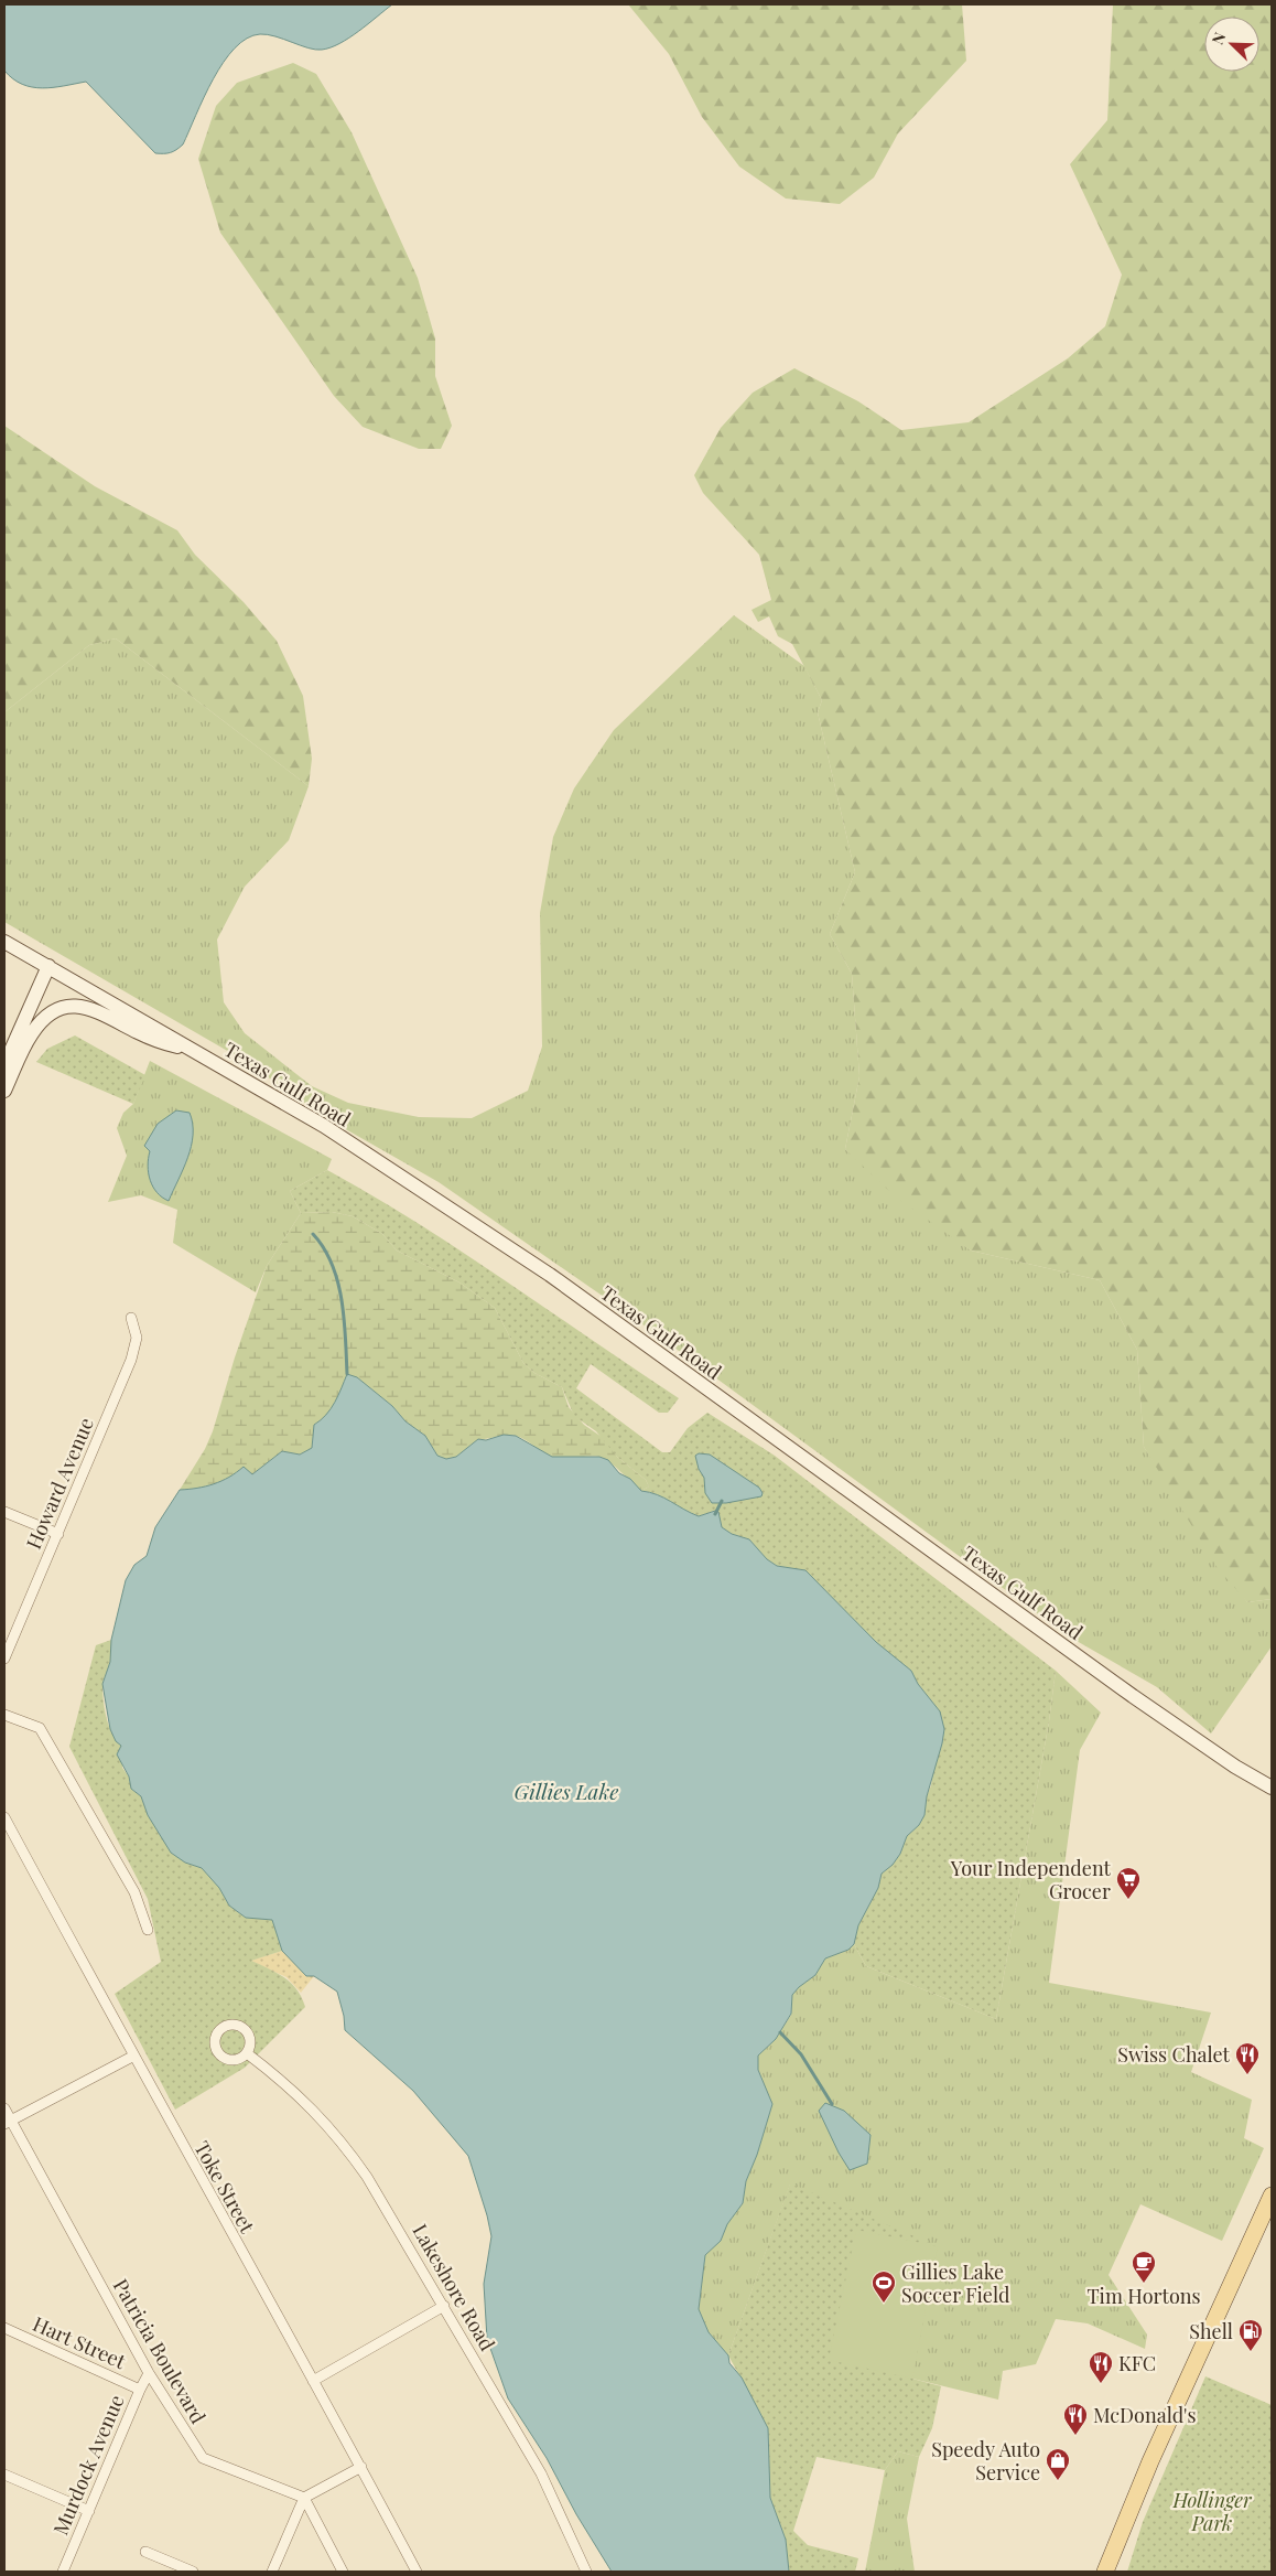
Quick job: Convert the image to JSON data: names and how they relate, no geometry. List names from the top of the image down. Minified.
{"streets":{"main road":["Texas Gulf Road"],"street":["Howard Avenue","Toke Street","Lakeshore Road","Hart Street","Patricia Boulevard","Murdock Avenue"]},"crossings":[["Hart Street","Murdock Avenue"],["Patricia Boulevard","Murdock Avenue"]],"water":["Gillies Lake"],"parks":["Hollinger Park"],"places":{"supermarket":["Your Independent Grocer"],"restaurant":["Swiss Chalet","KFC","McDonald's"],"cafe":["Tim Hortons"],"sports":["Gillies Lake Soccer Field"],"fuel station":["Shell"],"shop":["Speedy Auto Service"]},"north":"top left"}
